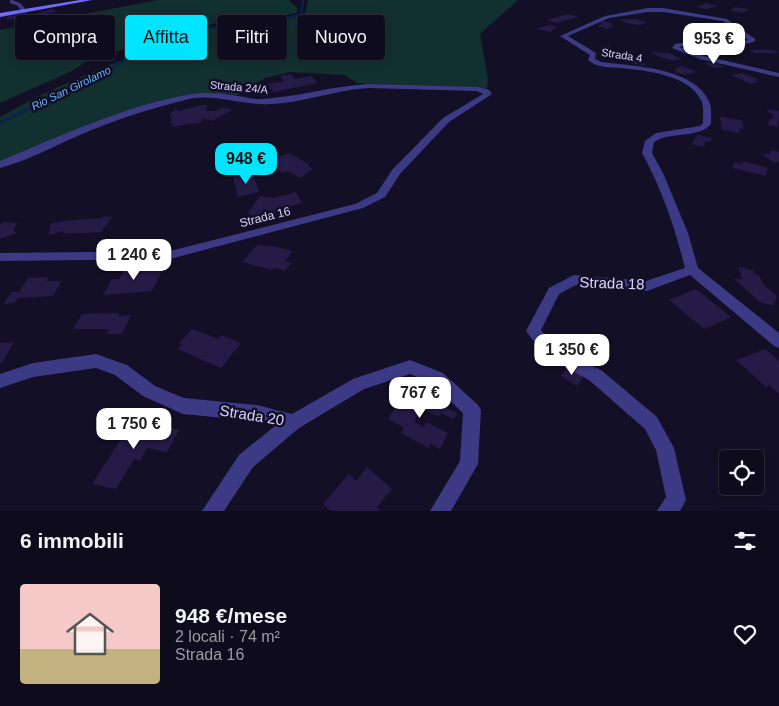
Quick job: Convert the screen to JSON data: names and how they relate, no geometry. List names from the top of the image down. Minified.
{"streets":{"street":["Strada 4","Strada 24/A","Strada 16","Strada 18","Strada 20"]},"crossings":[["Strada 4","Strada 18"],["Strada 24/A","Strada 16"]],"water":["Rio San Girolamo"],"page":{"chip":["Compra","Affitta","Filtri","Nuovo"],"price":["953 €","948 €","1 240 €","1 350 €","767 €","1 750 €"],"heading":"6 immobili","list":[{"name":"948 €/mese","note":"2 locali · 74 m² · Strada 16"}]}}
